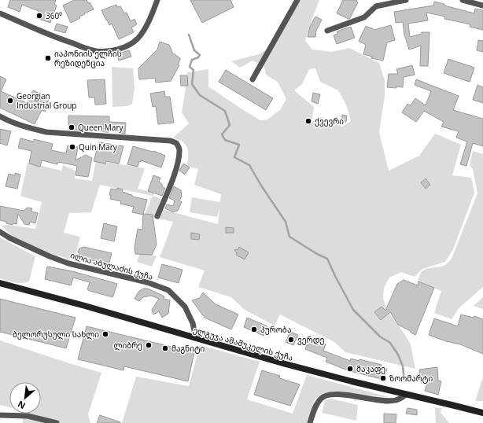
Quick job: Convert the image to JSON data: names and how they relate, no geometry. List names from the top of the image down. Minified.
{"streets":{"main road":["ელგუჯა ამაშუკელის ქუჩა"],"street":["ილია აბულაძის ქუჩა"]},"crossings":[["ილია აბულაძის ქუჩა","ელგუჯა ამაშუკელის ქუჩა"]],"places":["360⁰","იაპონიის ელჩის რეზიდენცია","Georgian Industrial Group","ქვევრი","Queen Mary","Quin Mary","პურობა","ბელორუსული სახლი","ვერდე","ლიბრე","მაგნიტი","მაკაფე","ზოომარტი"],"north":"bottom left"}
